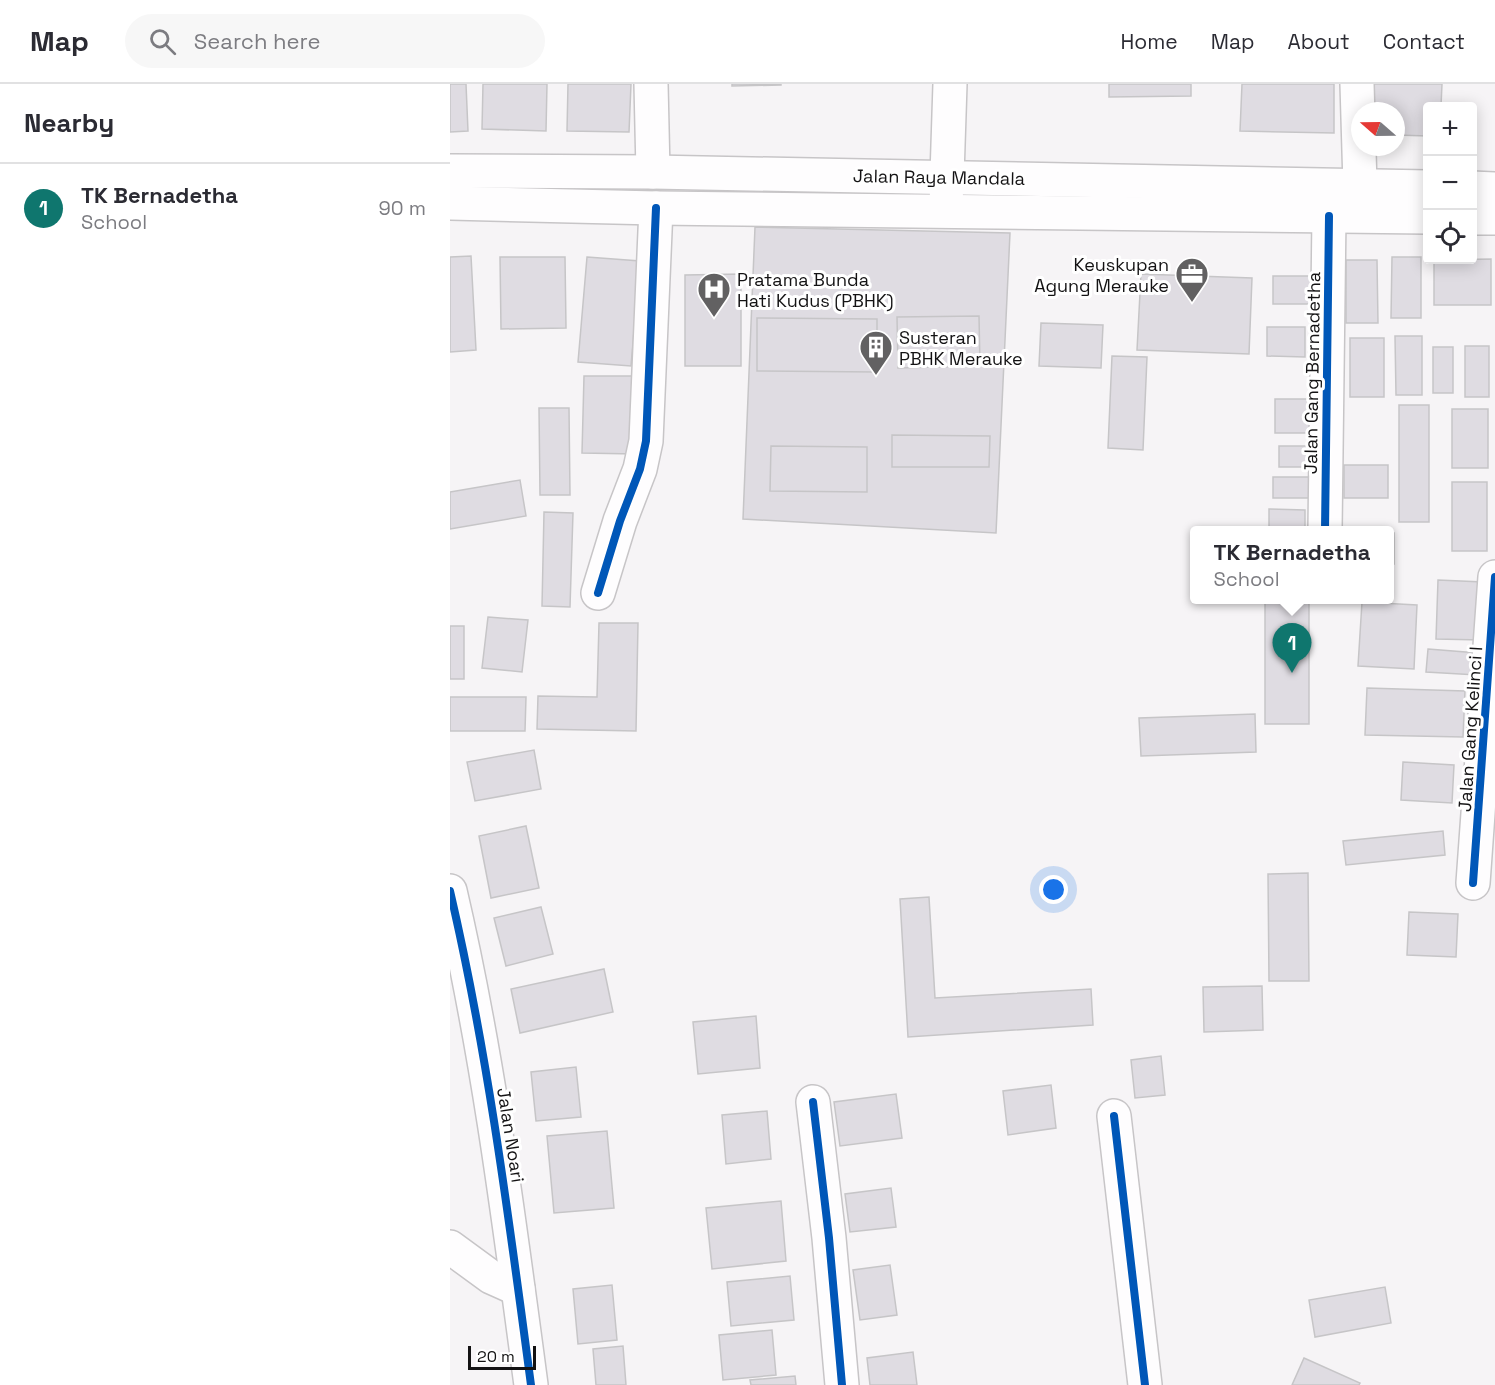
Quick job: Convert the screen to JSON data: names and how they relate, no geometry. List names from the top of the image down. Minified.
{"streets":{"main road":["Jalan Raya Mandala","Jalan Gang Bernadetha","Jalan Gang Kelinci I","Jalan Noari"]},"crossings":[["Jalan Raya Mandala","Jalan Gang Bernadetha"]],"places":{"office":["Keuskupan Agung Merauke"],"hospital":["Pratama Bunda Hati Kudus (PBHK)"],"building":["Susteran PBHK Merauke"]},"scale_bar":"20 m","north":"left","page":{"header":"Map","search":"Search here","nav":["Home","Map","About","Contact"],"heading":"Nearby","map_buttons":["+","−"],"list":[{"mark":"1","name":"TK Bernadetha","note":"School","value":"90 m"}],"popup":["TK Bernadetha","School"],"pins":"1","scale":"20 m"}}
